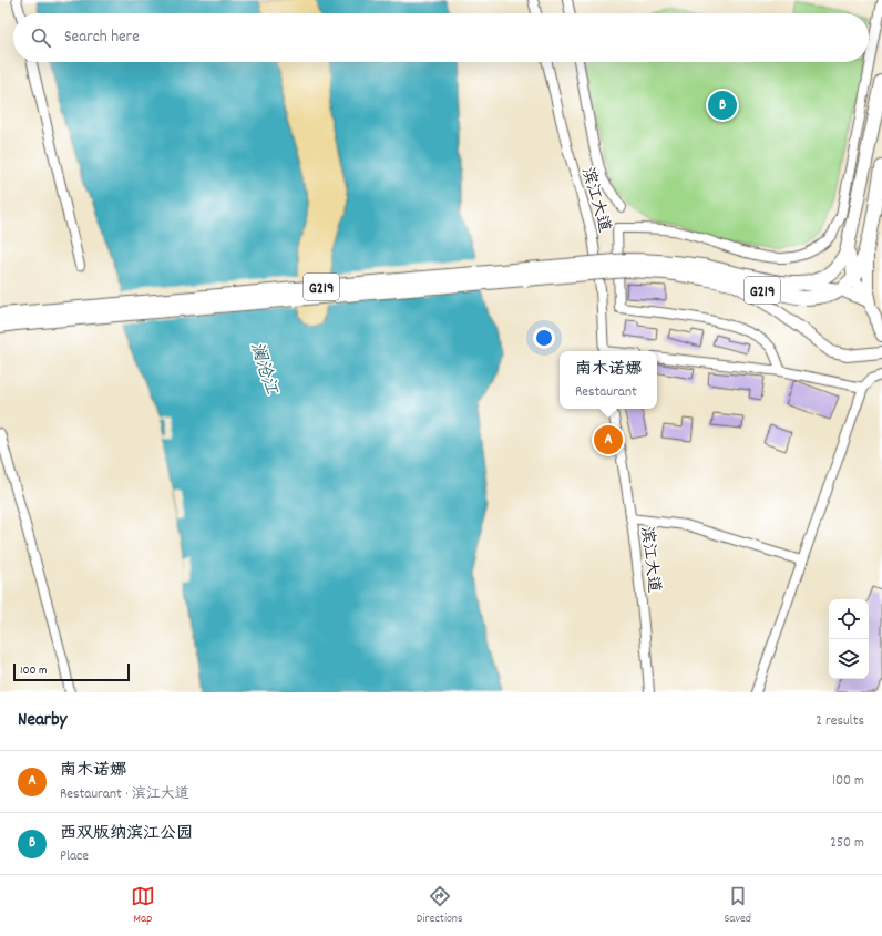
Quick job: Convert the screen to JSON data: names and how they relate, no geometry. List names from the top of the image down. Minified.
{"streets":{"highway":["G219"],"street":["滨江大道"]},"water":["澜沧江"],"scale_bar":"100 m","page":{"search":"Search here","pins":["B","A"],"popup":["南木诺娜","Restaurant"],"scale":"100 m","heading":["Nearby","2 results"],"list":[{"mark":"A","name":"南木诺娜","note":"Restaurant · 滨江大道","value":"100 m"},{"mark":"B","name":"西双版纳滨江公园","note":"Place","value":"250 m"}],"nav":["Map","Directions","Saved"]}}
